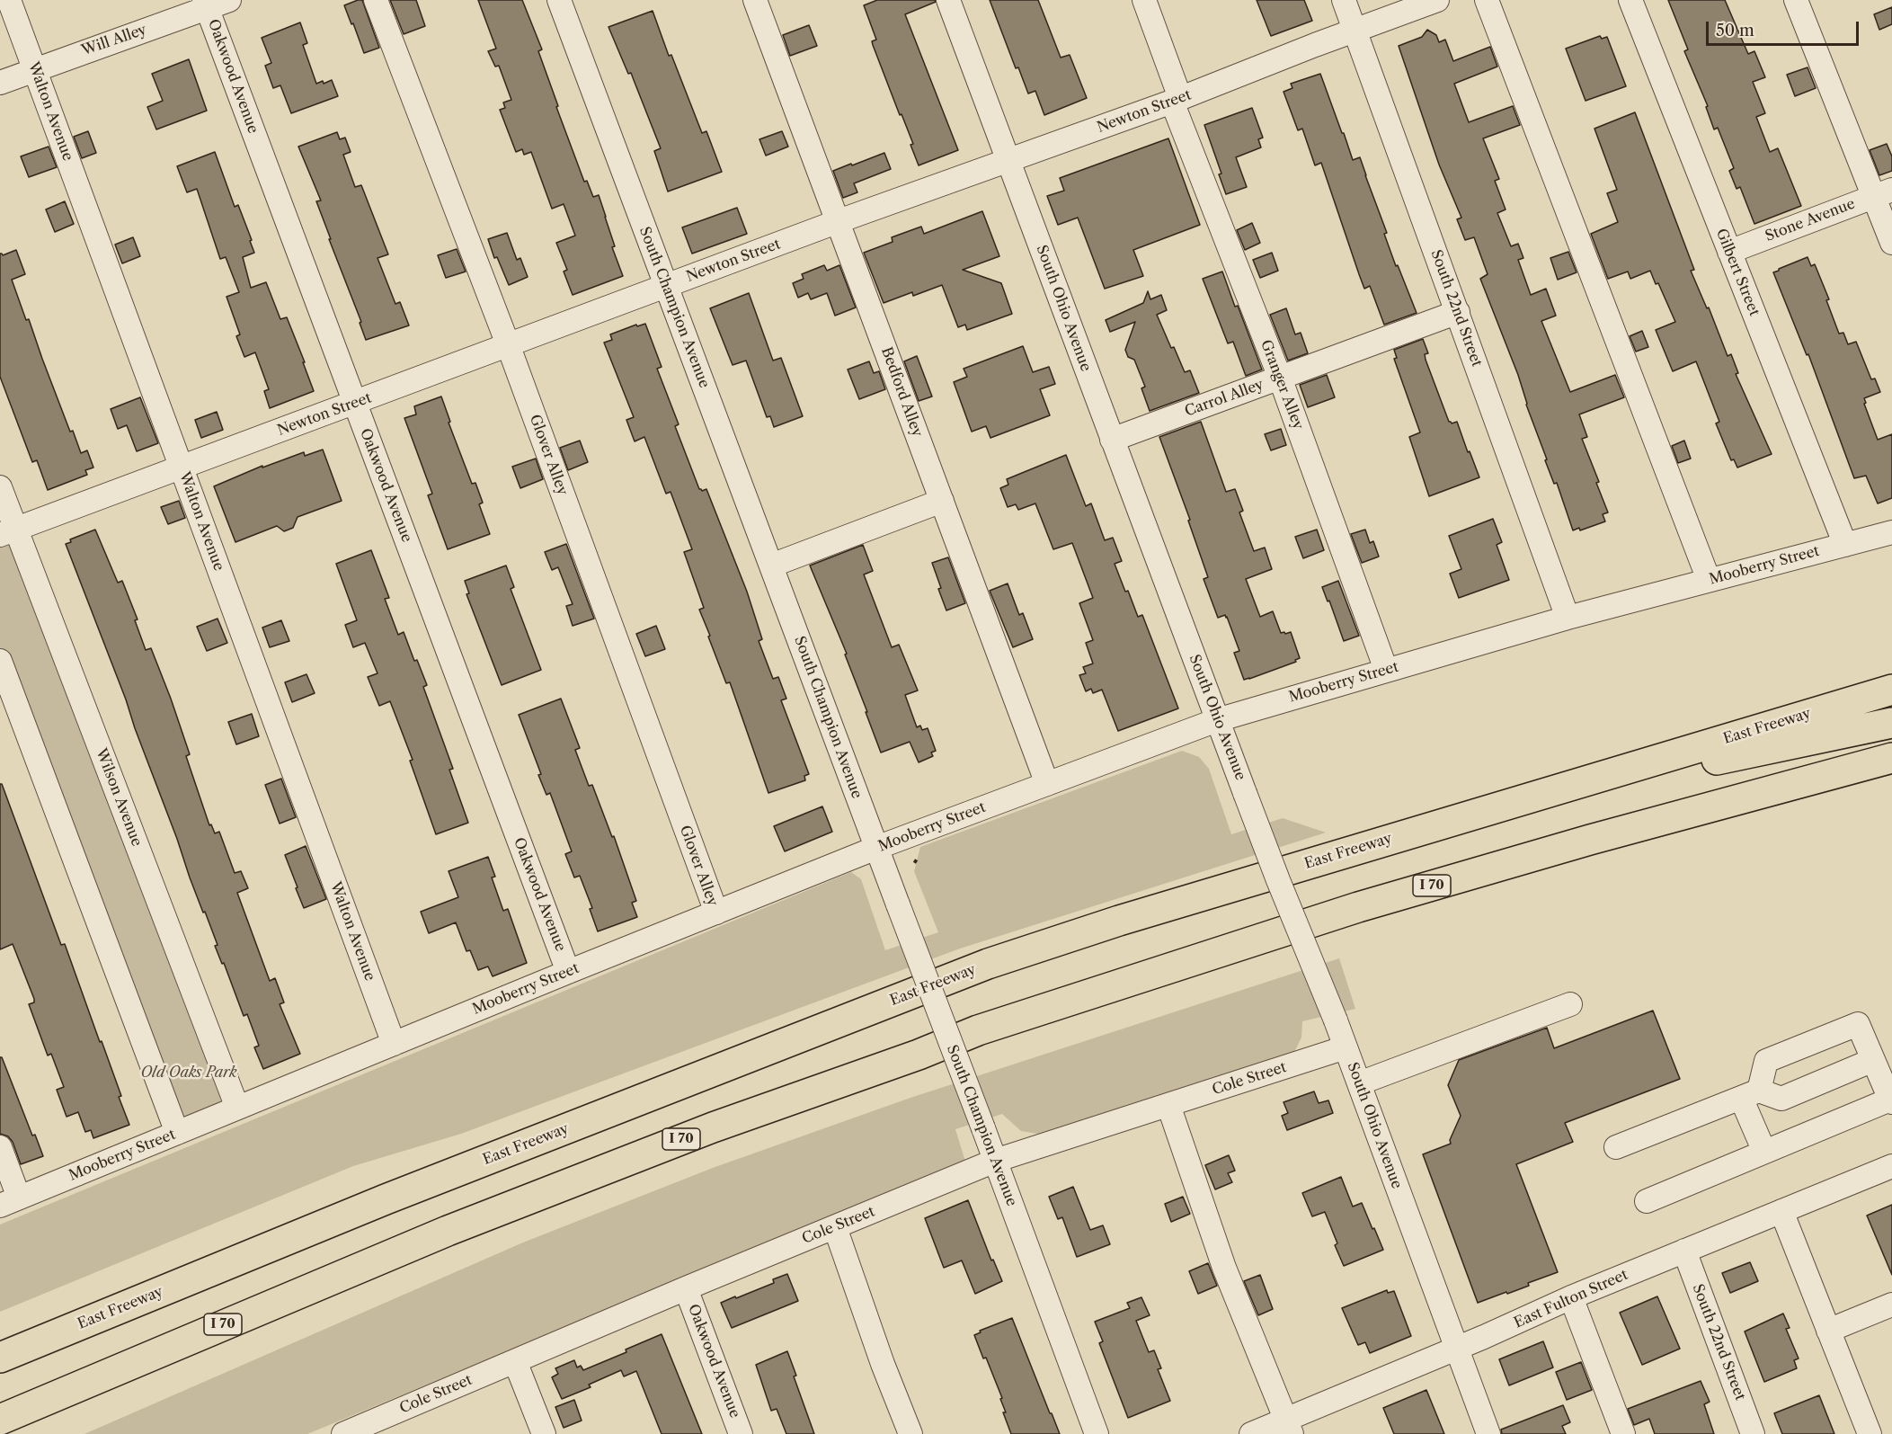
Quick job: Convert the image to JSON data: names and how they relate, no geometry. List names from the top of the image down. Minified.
{"streets":{"highway":["East Freeway","I 70"],"street":["Will Alley","Oakwood Avenue","Walton Avenue","Newton Street","Stone Avenue","Gilbert Street","South Champion Avenue","South Ohio Avenue","South 22nd Street","Granger Alley","Bedford Alley","Carrol Alley","Glover Alley","Mooberry Street","Wilson Avenue","Cole Street","East Fulton Street"]},"crossings":[["Will Alley","Oakwood Avenue"],["Will Alley","Walton Avenue"],["Oakwood Avenue","Newton Street"],["Oakwood Avenue","Mooberry Street"],["Oakwood Avenue","Cole Street"],["Walton Avenue","Newton Street"],["Walton Avenue","Mooberry Street"],["Newton Street","South Champion Avenue"],["Newton Street","South Ohio Avenue"],["Newton Street","South 22nd Street"],["Newton Street","Granger Alley"],["Newton Street","Bedford Alley"],["Newton Street","Glover Alley"],["Newton Street","Wilson Avenue"],["Stone Avenue","Gilbert Street"],["Gilbert Street","Mooberry Street"],["South Champion Avenue","Mooberry Street"],["South Champion Avenue","Cole Street"],["South Ohio Avenue","Carrol Alley"],["South Ohio Avenue","Mooberry Street"],["South Ohio Avenue","Cole Street"],["South Ohio Avenue","East Fulton Street"],["South 22nd Street","Carrol Alley"],["South 22nd Street","Mooberry Street"],["South 22nd Street","East Fulton Street"],["Granger Alley","Carrol Alley"],["Granger Alley","Mooberry Street"],["Bedford Alley","Mooberry Street"],["Glover Alley","Mooberry Street"],["Mooberry Street","Wilson Avenue"]],"parks":["Old Oaks Park"],"scale_bar":"50 m"}
